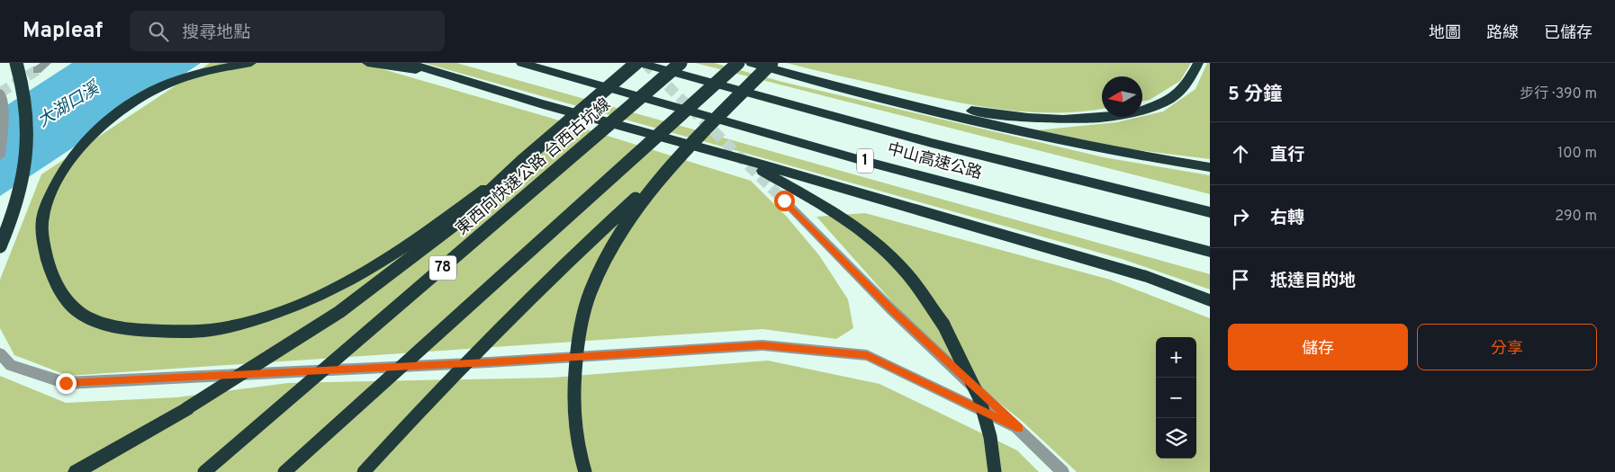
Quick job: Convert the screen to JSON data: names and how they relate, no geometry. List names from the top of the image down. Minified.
{"streets":{"highway":["1","中山高速公路","東西向快速公路 台西古坑線","78"]},"water":["大湖口溪"],"north":"left","page":{"header":"Mapleaf","search":"搜尋地點","nav":["地圖","路線","已儲存"],"heading":["5 分鐘","步行 · 390 m"],"list":[["直行","100 m"],["右轉","290 m"],"抵達目的地"],"buttons":["儲存","分享"],"map_buttons":["+","−"]}}
